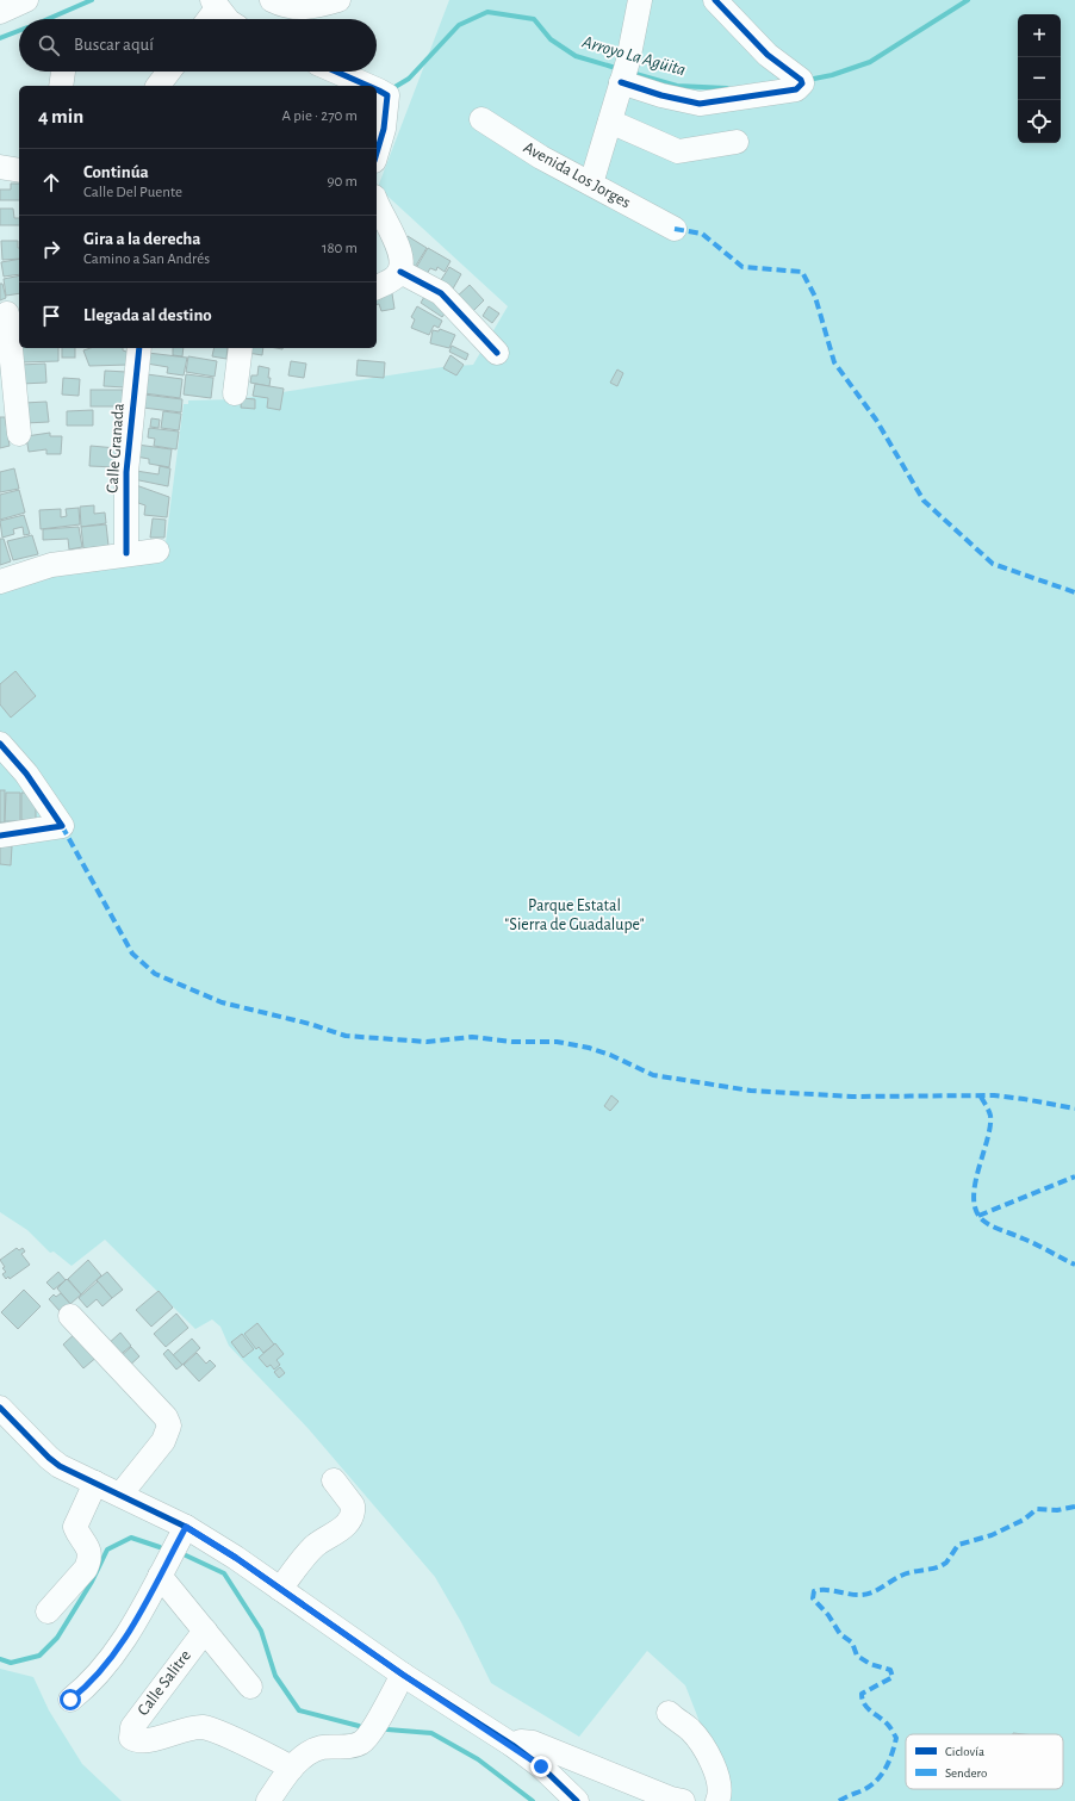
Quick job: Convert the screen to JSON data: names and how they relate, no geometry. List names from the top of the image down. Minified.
{"streets":{"street":["Avenida Los Jorges","Calle Granada","Calle Salitre"]},"water":["Arroyo La Agüita"],"parks":["Parque Estatal \"Sierra de Guadalupe\""],"legend":["Ciclovía","Sendero"],"page":{"map_buttons":["+","−"],"search":"Buscar aquí","heading":["4 min","A pie · 270 m"],"list":[["Continúa","Calle Del Puente","90 m"],["Gira a la derecha","Camino a San Andrés","180 m"],"Llegada al destino"]}}
